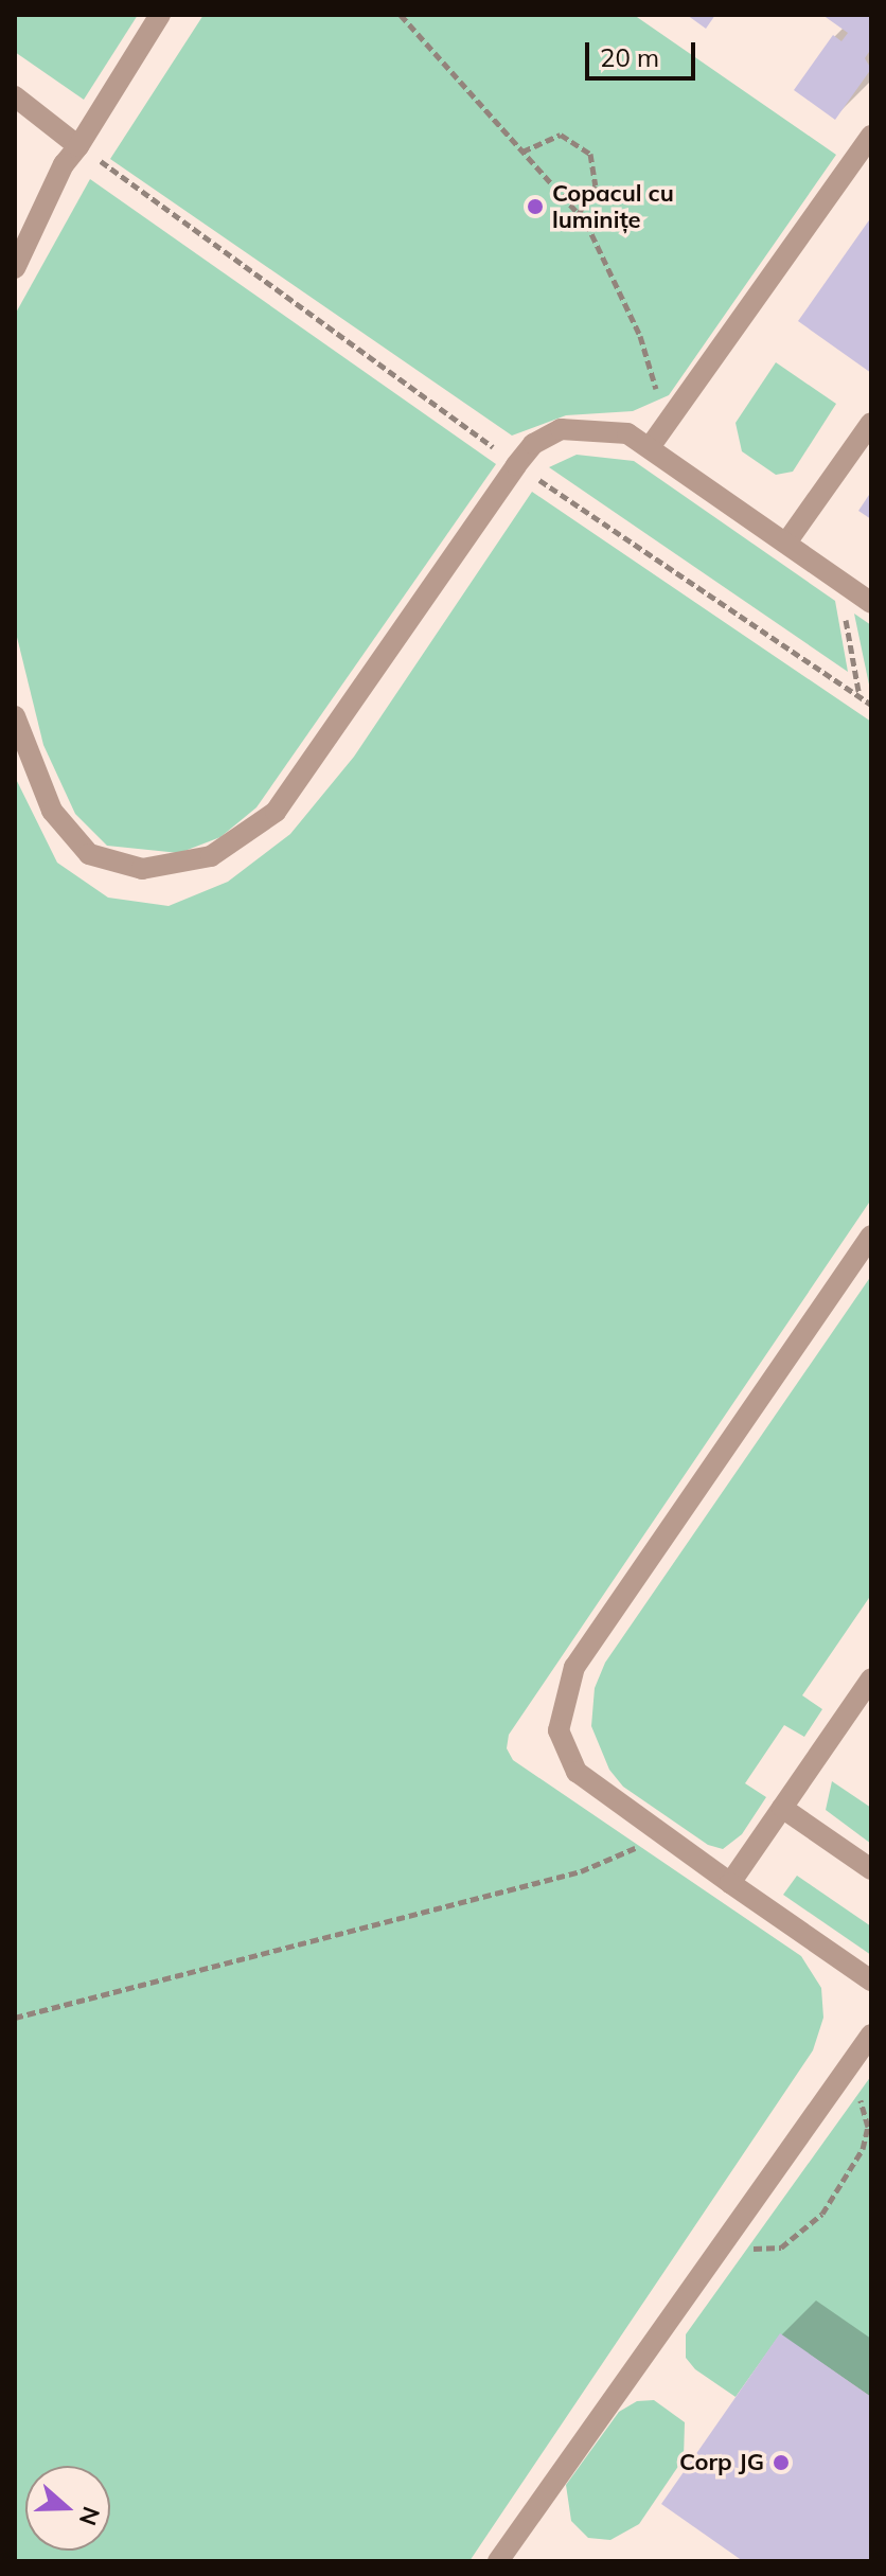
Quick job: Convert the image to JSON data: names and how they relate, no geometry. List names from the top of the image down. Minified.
{"places":["Copacul cu luminițe","Corp JG"],"scale_bar":"20 m","north":"right"}
